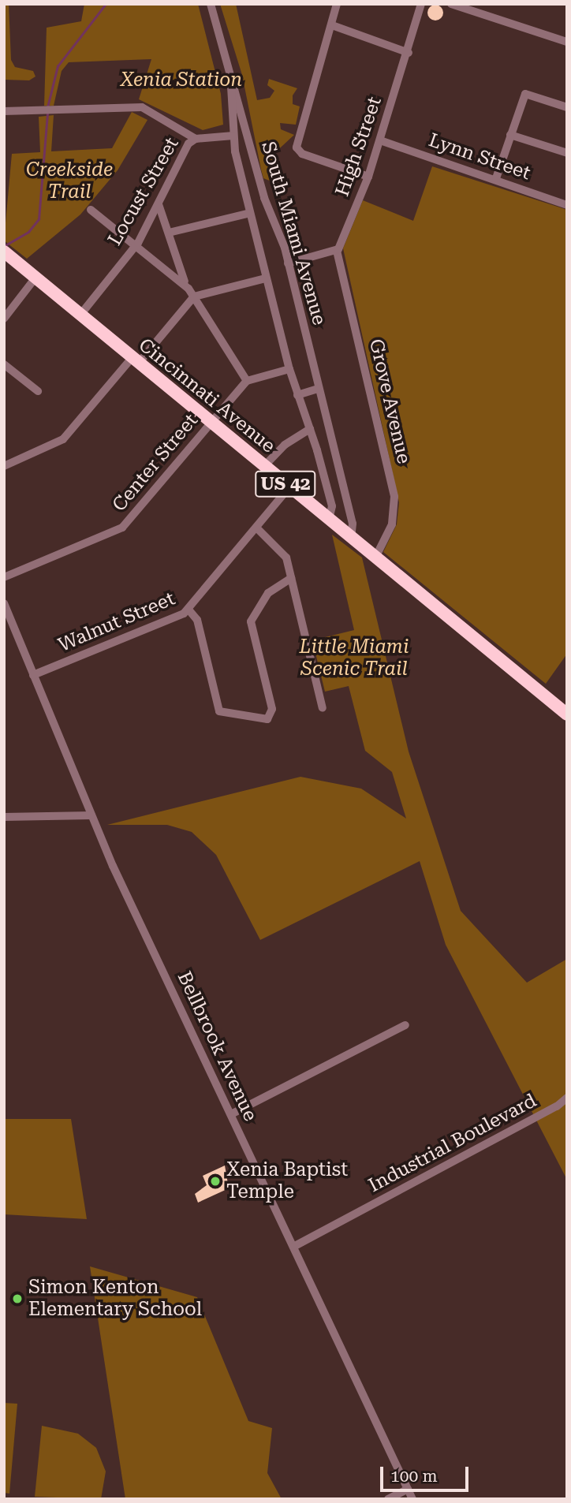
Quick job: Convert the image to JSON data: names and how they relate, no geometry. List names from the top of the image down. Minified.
{"streets":{"highway":["Cincinnati Avenue","US 42"],"street":["High Street","Lynn Street","Locust Street","South Miami Avenue","Grove Avenue","Center Street","Walnut Street","Bellbrook Avenue","Industrial Boulevard"]},"crossings":[["High Street","Lynn Street"],["High Street","Grove Avenue"],["Locust Street","Cincinnati Avenue"],["South Miami Avenue","Cincinnati Avenue"],["Cincinnati Avenue","Grove Avenue"],["Cincinnati Avenue","Center Street"],["Cincinnati Avenue","Walnut Street"],["Walnut Street","Bellbrook Avenue"],["Bellbrook Avenue","Industrial Boulevard"]],"parks":["Xenia Station","Creekside Trail","Little Miami Scenic Trail"],"places":["Xenia Baptist Temple","Simon Kenton Elementary School"],"scale_bar":"100 m"}
